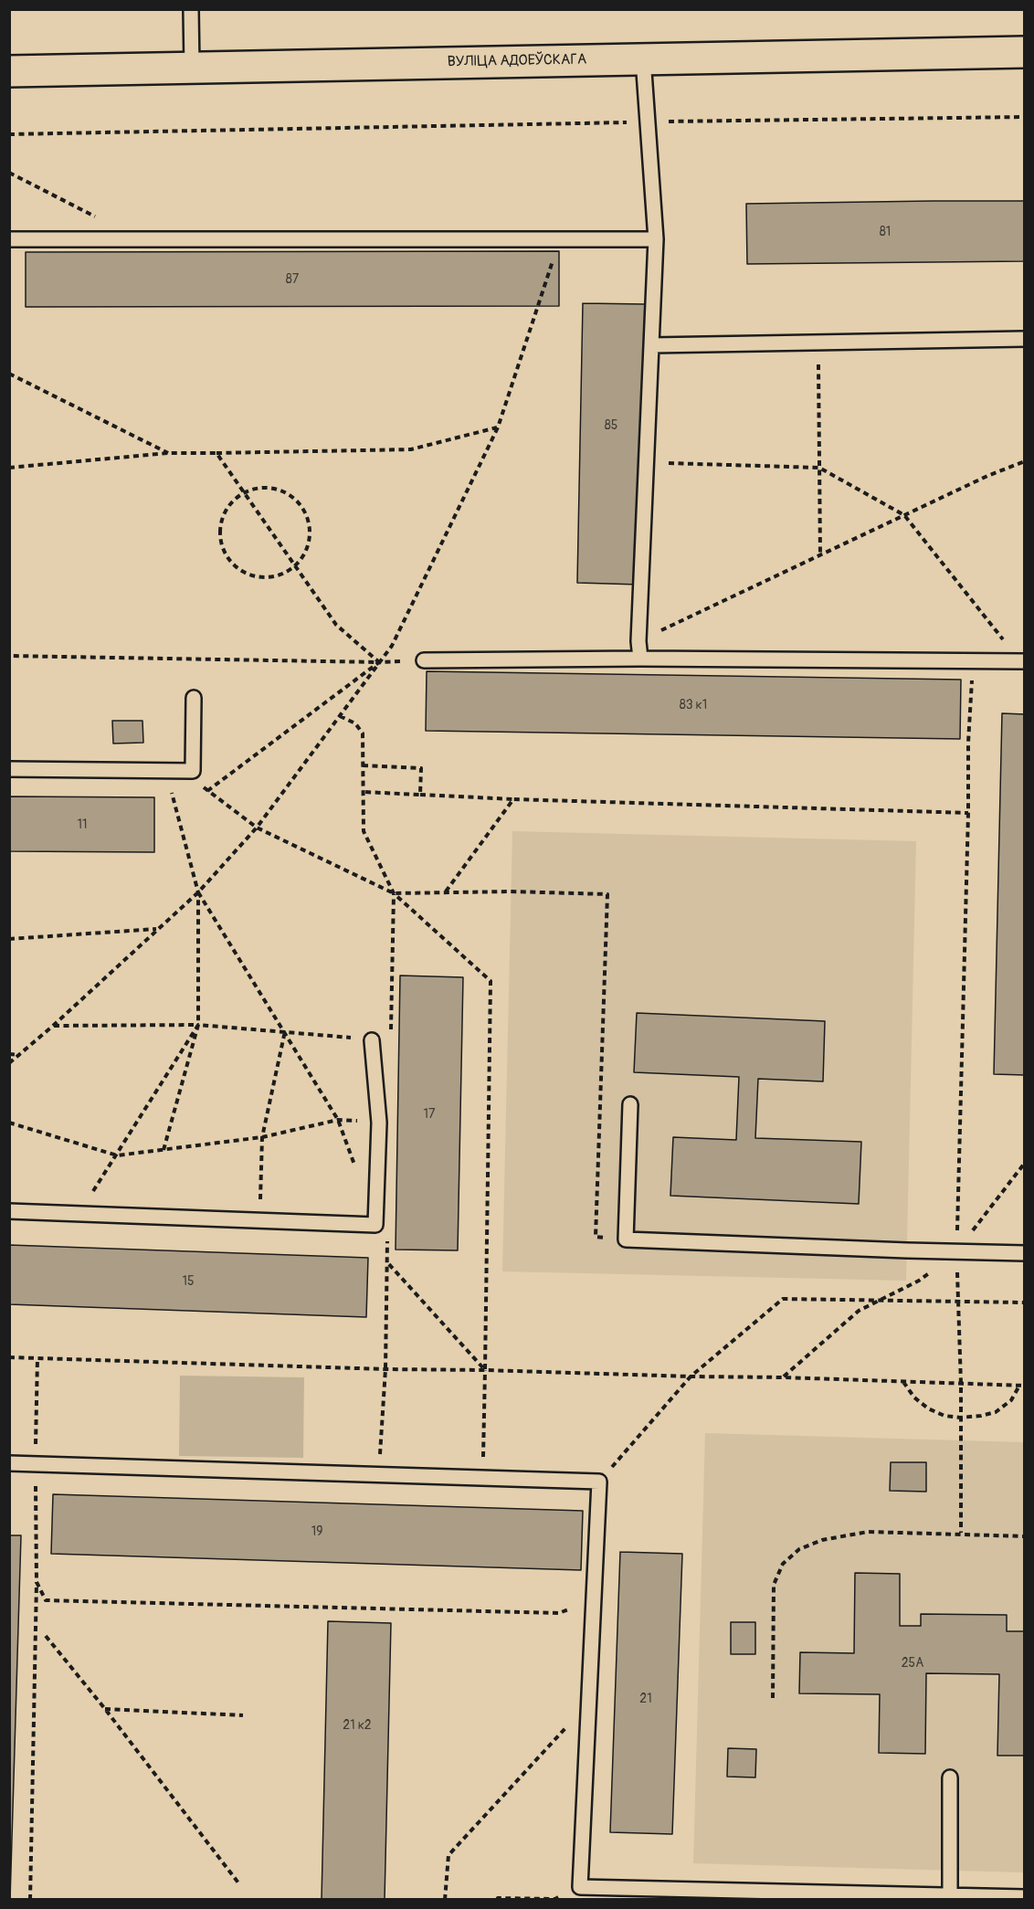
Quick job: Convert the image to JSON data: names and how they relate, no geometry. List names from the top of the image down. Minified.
{"streets":{"main road":["ВУЛІЦА АДОЕЎСКАГА"]},"house_numbers":["81","87","85","83 к1","11","17","15","19","25А","21","21 к2"]}
